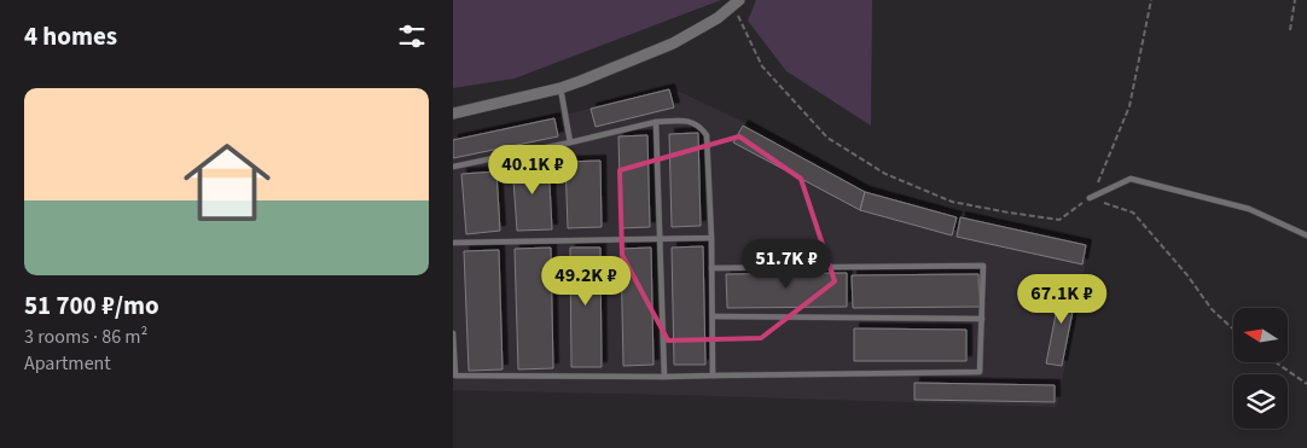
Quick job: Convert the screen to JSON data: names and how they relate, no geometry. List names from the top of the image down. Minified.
{"north":"left","page":{"heading":"4 homes","list":[{"name":"51 700 ₽/mo","note":"3 rooms · 86 m² · Apartment"}],"price":["40.1K ₽","51.7K ₽","49.2K ₽","67.1K ₽"]}}
